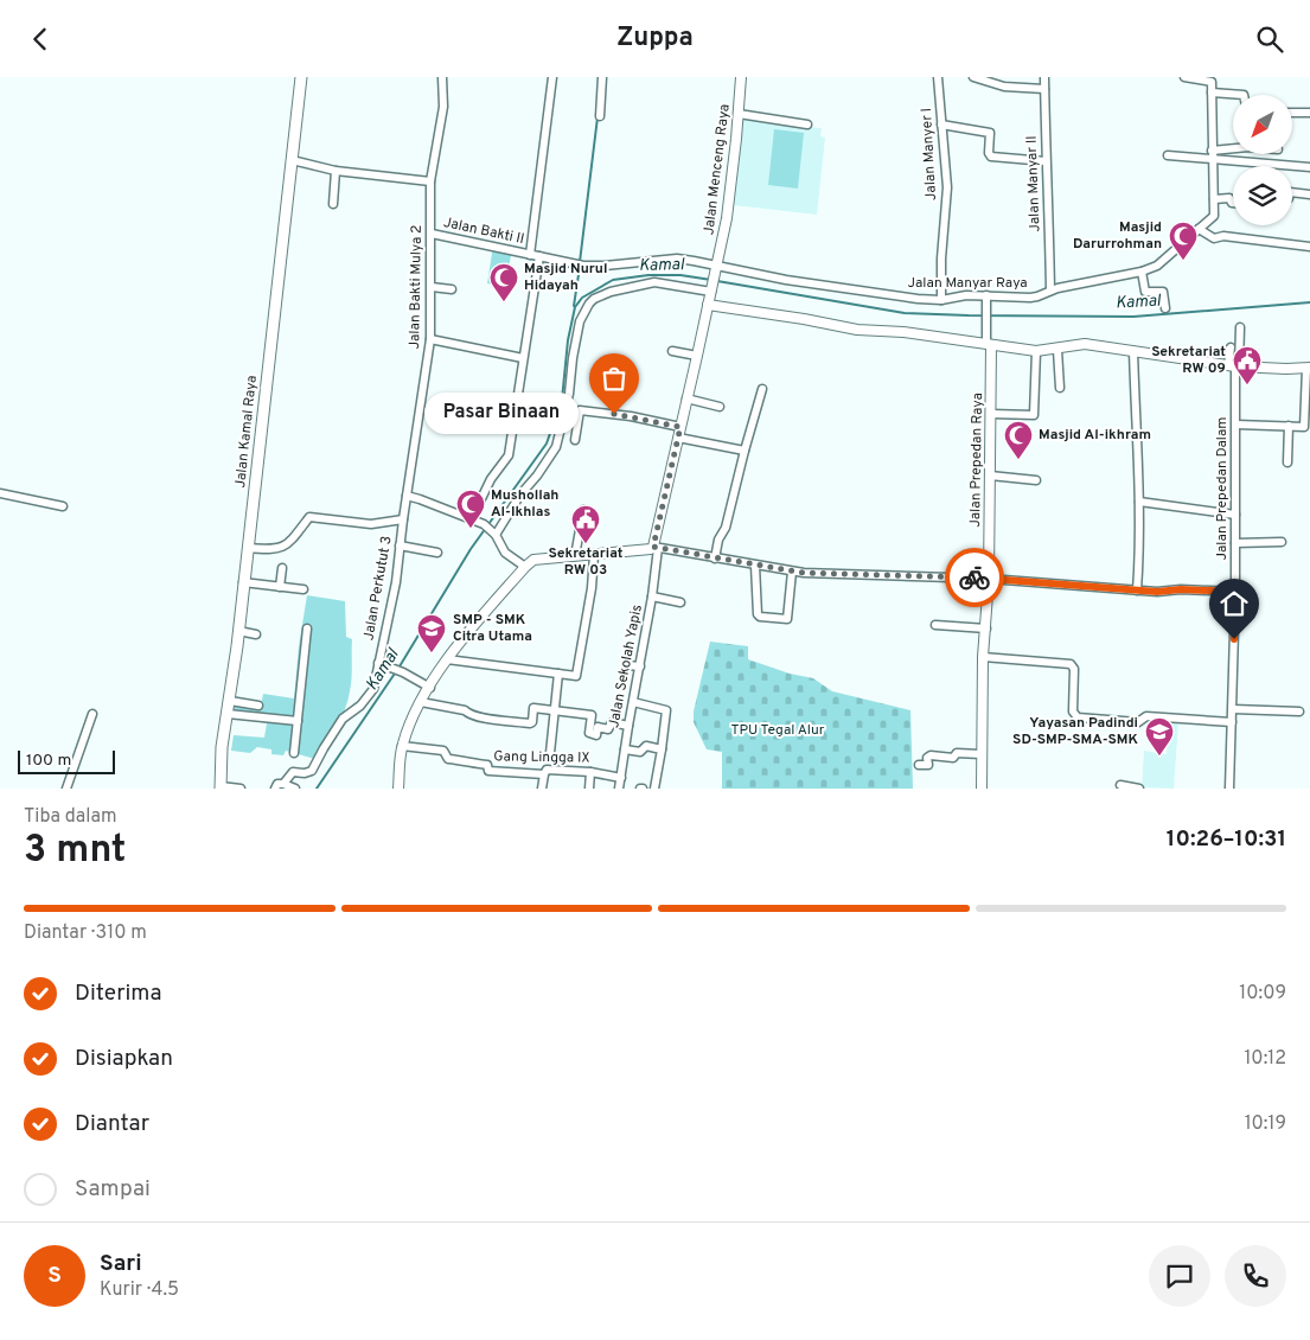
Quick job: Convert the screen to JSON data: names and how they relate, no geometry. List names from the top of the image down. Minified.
{"streets":{"main road":["Jalan Kamal Raya"],"street":["Jalan Manyer I","Jalan Menceng Raya","Jalan Manyar II","Jalan Bakti II","Jalan Manyar Raya","Jalan Bakti Mulya 2","Jalan Prepedan Raya","Jalan Prepedan Dalam","Jalan Perkutut 3","Jalan Sekolah Yapis","Gang Lingga IX"]},"crossings":[["Jalan Manyer I","Jalan Manyar Raya"],["Jalan Menceng Raya","Jalan Manyar Raya"],["Jalan Menceng Raya","Jalan Sekolah Yapis"],["Jalan Manyar II","Jalan Manyar Raya"],["Jalan Bakti II","Jalan Manyar Raya"],["Jalan Bakti II","Jalan Bakti Mulya 2"],["Jalan Bakti Mulya 2","Jalan Perkutut 3"],["Jalan Sekolah Yapis","Gang Lingga IX"]],"water":["Kamal"],"parks":["TPU Tegal Alur"],"places":{"mosque":["Masjid Darurrohman","Masjid Nurul Hidayah","Masjid Al-ikhram","Mushollah Al-Ikhlas"],"public building":["Sekretariat RW 09","Sekretariat RW 03"],"other":["Pasar Binaan"],"school or university":["SMP - SMK Citra Utama","Yayasan Padindi SD-SMP-SMA-SMK"]},"scale_bar":"100 m","north":"bottom left","page":{"header":"Zuppa","bubble":"Pasar Binaan","scale":"100 m","heading":["3 mnt","Tiba dalam","10:26–10:31"],"panel":["Sari","Kurir · 4.5"],"bar":"Diantar · 310 m","list":[["Diterima","10:09"],["Disiapkan","10:12"],["Diantar","10:19"],"Sampai"],"round":"S"}}
